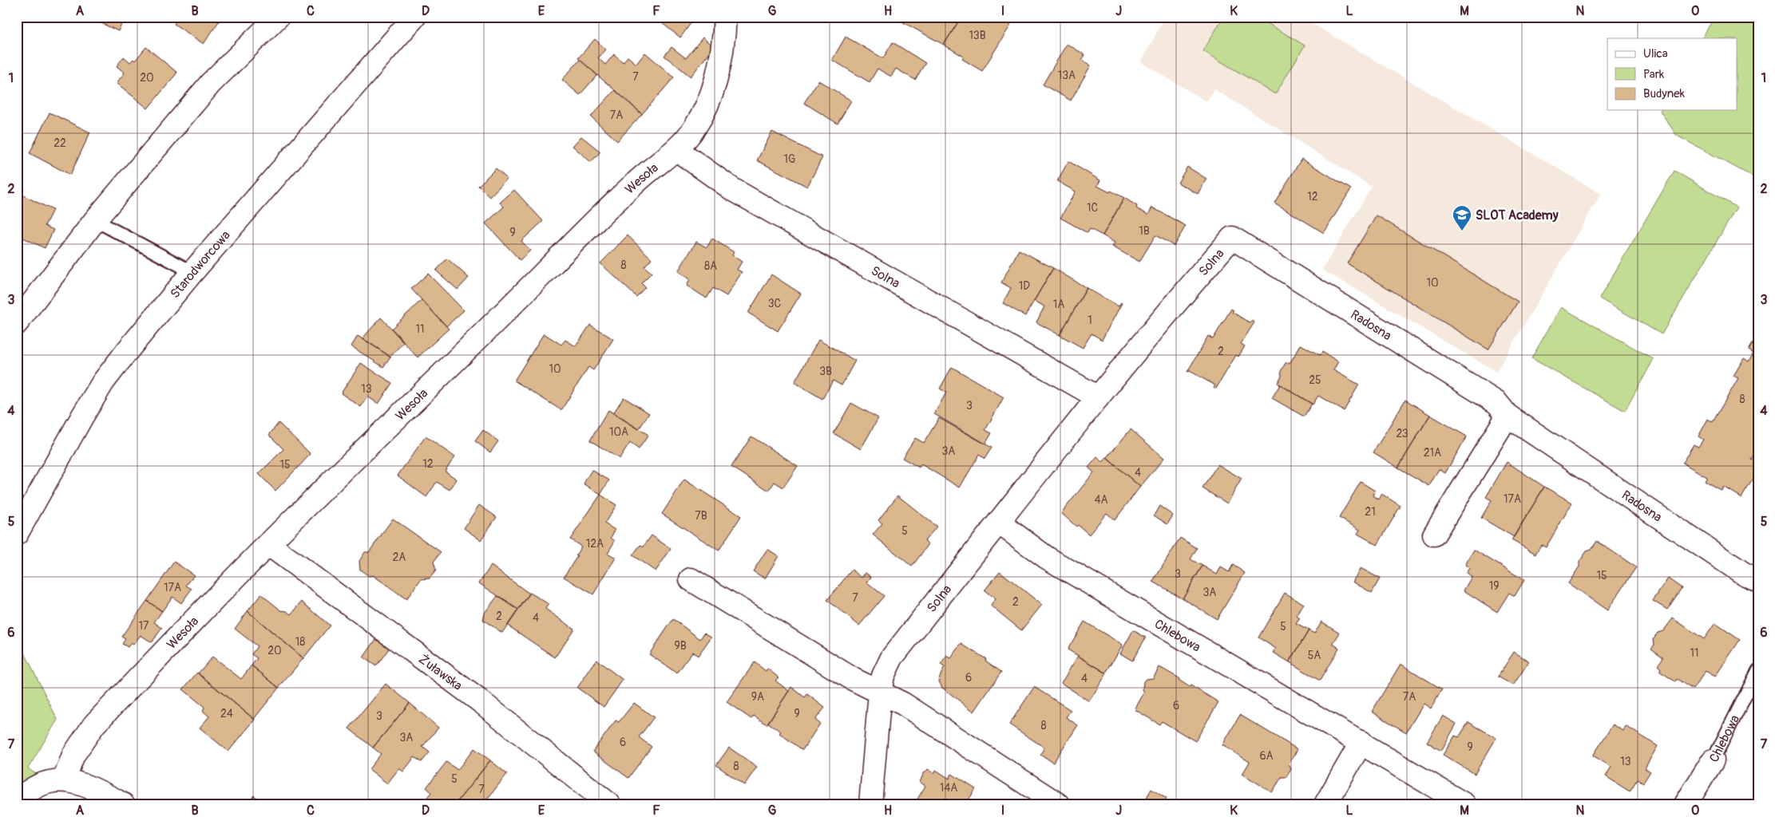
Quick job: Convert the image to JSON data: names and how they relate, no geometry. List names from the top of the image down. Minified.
{"streets":{"street":["Wesoła","Solna","Starodworcowa","Radosna","Chlebowa","Żuławska"]},"crossings":[["Wesoła","Solna"],["Wesoła","Żuławska"],["Solna","Radosna"],["Solna","Chlebowa"]],"places":{"school or university":["SLOT Academy"]},"house_numbers":["13B","13A","7","20","7A","22","1G","12","1C","1B","9","8","8A","10","1D","3C","1A","1","11","2","10","3B","25","13","8","3","10A","23","3A","21A","12","15","4","17A","4A","21","7B","5","12A","2A","3","15","19","17A","3A","7","2","2","4","17","5","18","9B","20","11","5A","6","4","9A","7A","6","24","9","3","8","3A","6","9","6A","13","8","5","14A","7"],"legend":["Ulica","Park","Budynek"],"grid":{"columns":["A","B","C","D","E","F","G","H","I","J","K","L","M","N","O"],"rows":["1","2","3","4","5","6","7"]}}
